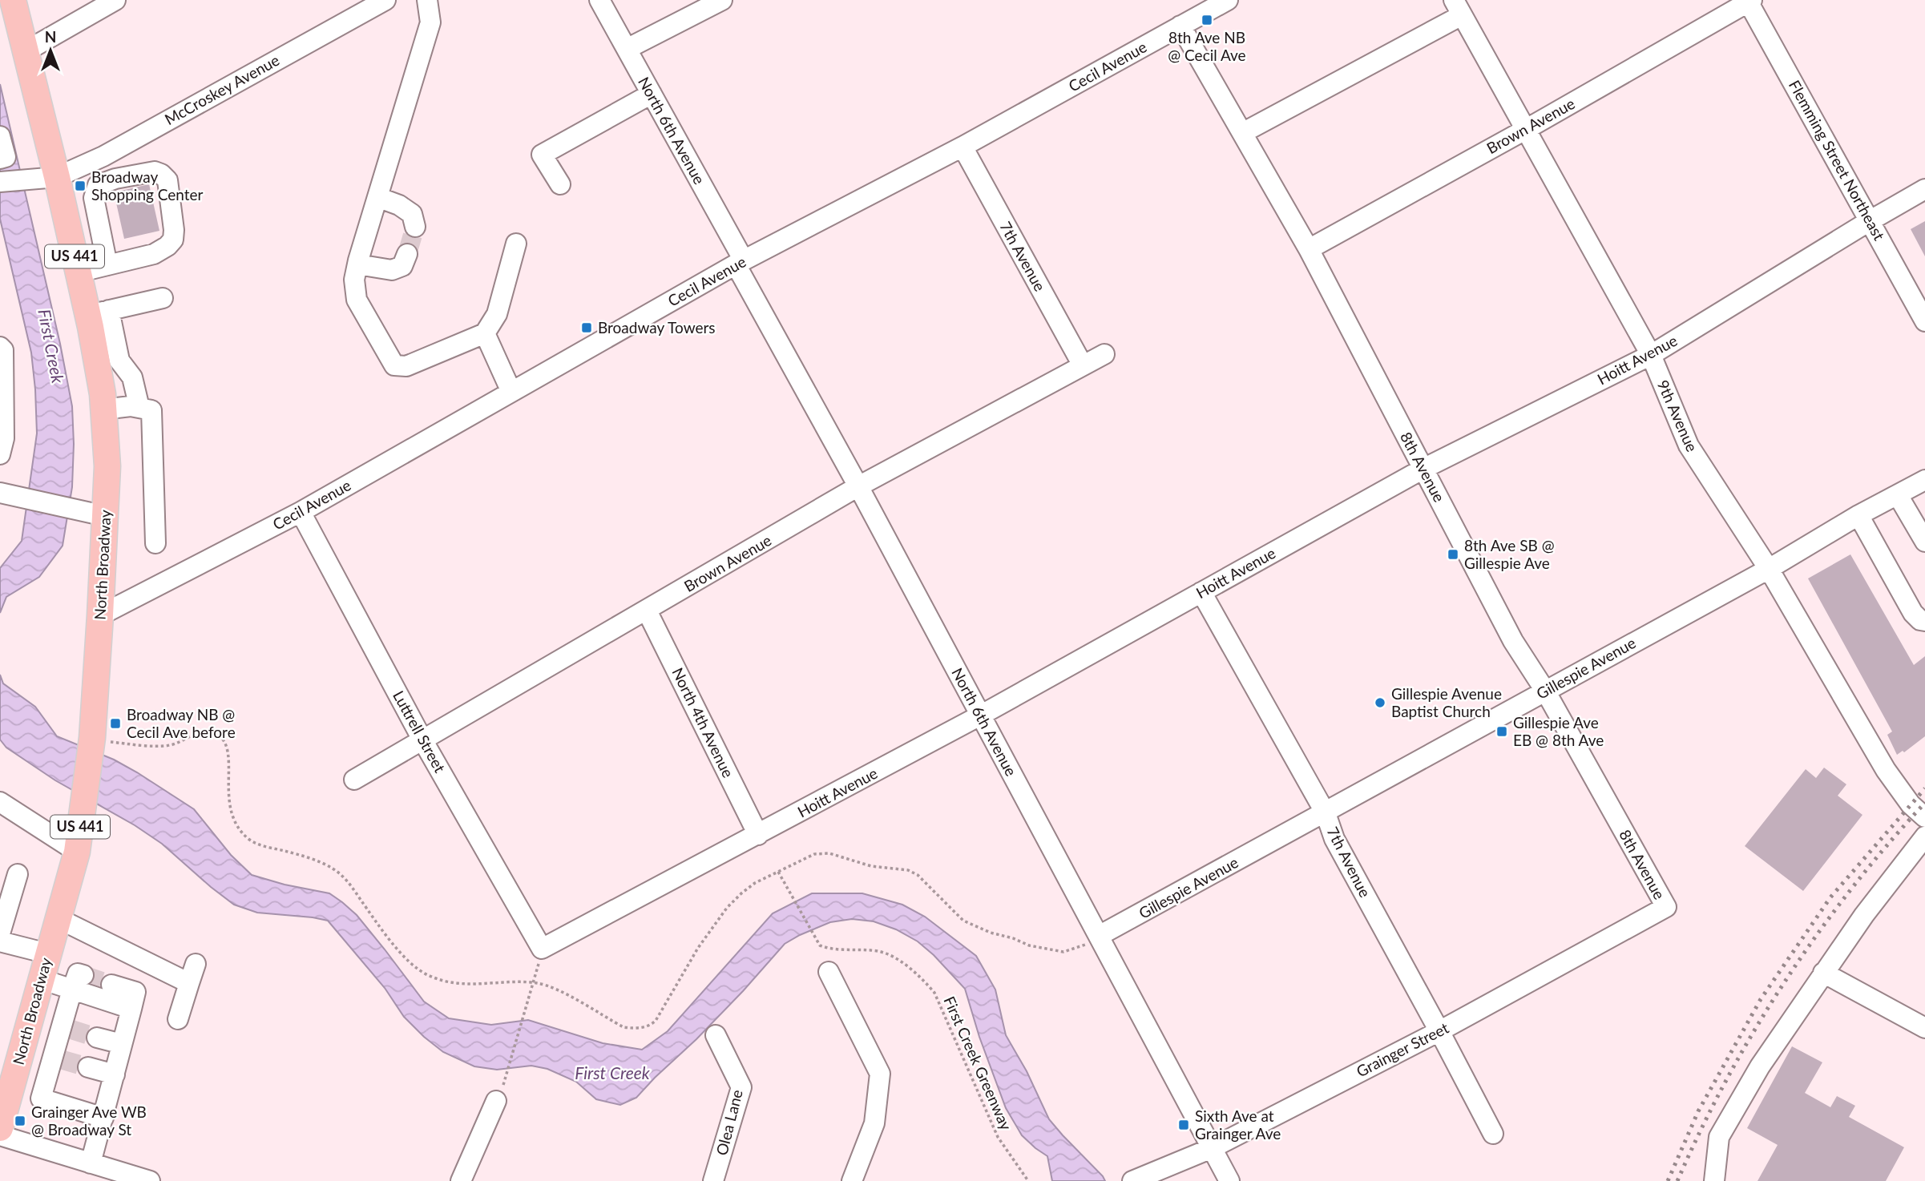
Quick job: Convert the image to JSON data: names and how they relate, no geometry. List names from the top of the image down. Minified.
{"streets":{"main road":["US 441","North Broadway"],"street":["Cecil Avenue","McCroskey Avenue","Brown Avenue","North 6th Avenue","Flemming Street Northeast","7th Avenue","Hoitt Avenue","9th Avenue","8th Avenue","Gillespie Avenue","North 4th Avenue","Luttrell Street","Grainger Street","Olea Lane"],"path":["First Creek Greenway"]},"crossings":[["Cecil Avenue","North 6th Avenue"],["Cecil Avenue","7th Avenue"],["Cecil Avenue","8th Avenue"],["Cecil Avenue","North Broadway"],["Cecil Avenue","Luttrell Street"],["McCroskey Avenue","North Broadway"],["Brown Avenue","North 6th Avenue"],["Brown Avenue","Flemming Street Northeast"],["Brown Avenue","7th Avenue"],["Brown Avenue","9th Avenue"],["Brown Avenue","8th Avenue"],["Brown Avenue","North 4th Avenue"],["Brown Avenue","Luttrell Street"],["North 6th Avenue","Hoitt Avenue"],["North 6th Avenue","Gillespie Avenue"],["North 6th Avenue","Grainger Street"],["Flemming Street Northeast","Hoitt Avenue"],["7th Avenue","Hoitt Avenue"],["7th Avenue","Gillespie Avenue"],["7th Avenue","Grainger Street"],["Hoitt Avenue","9th Avenue"],["Hoitt Avenue","8th Avenue"],["Hoitt Avenue","North 4th Avenue"],["Hoitt Avenue","Luttrell Street"],["9th Avenue","Gillespie Avenue"],["8th Avenue","Gillespie Avenue"],["8th Avenue","Grainger Street"]],"water":["First Creek"],"places":{"transit":["8th Ave NB @ Cecil Ave","Broadway Shopping Center","Broadway Towers","8th Ave SB @ Gillespie Ave","Broadway NB @ Cecil Ave before","Gillespie Ave EB @ 8th Ave","Grainger Ave WB @ Broadway St","Sixth Ave at Grainger Ave"],"other":["Gillespie Avenue Baptist Church"]},"north":"top"}
